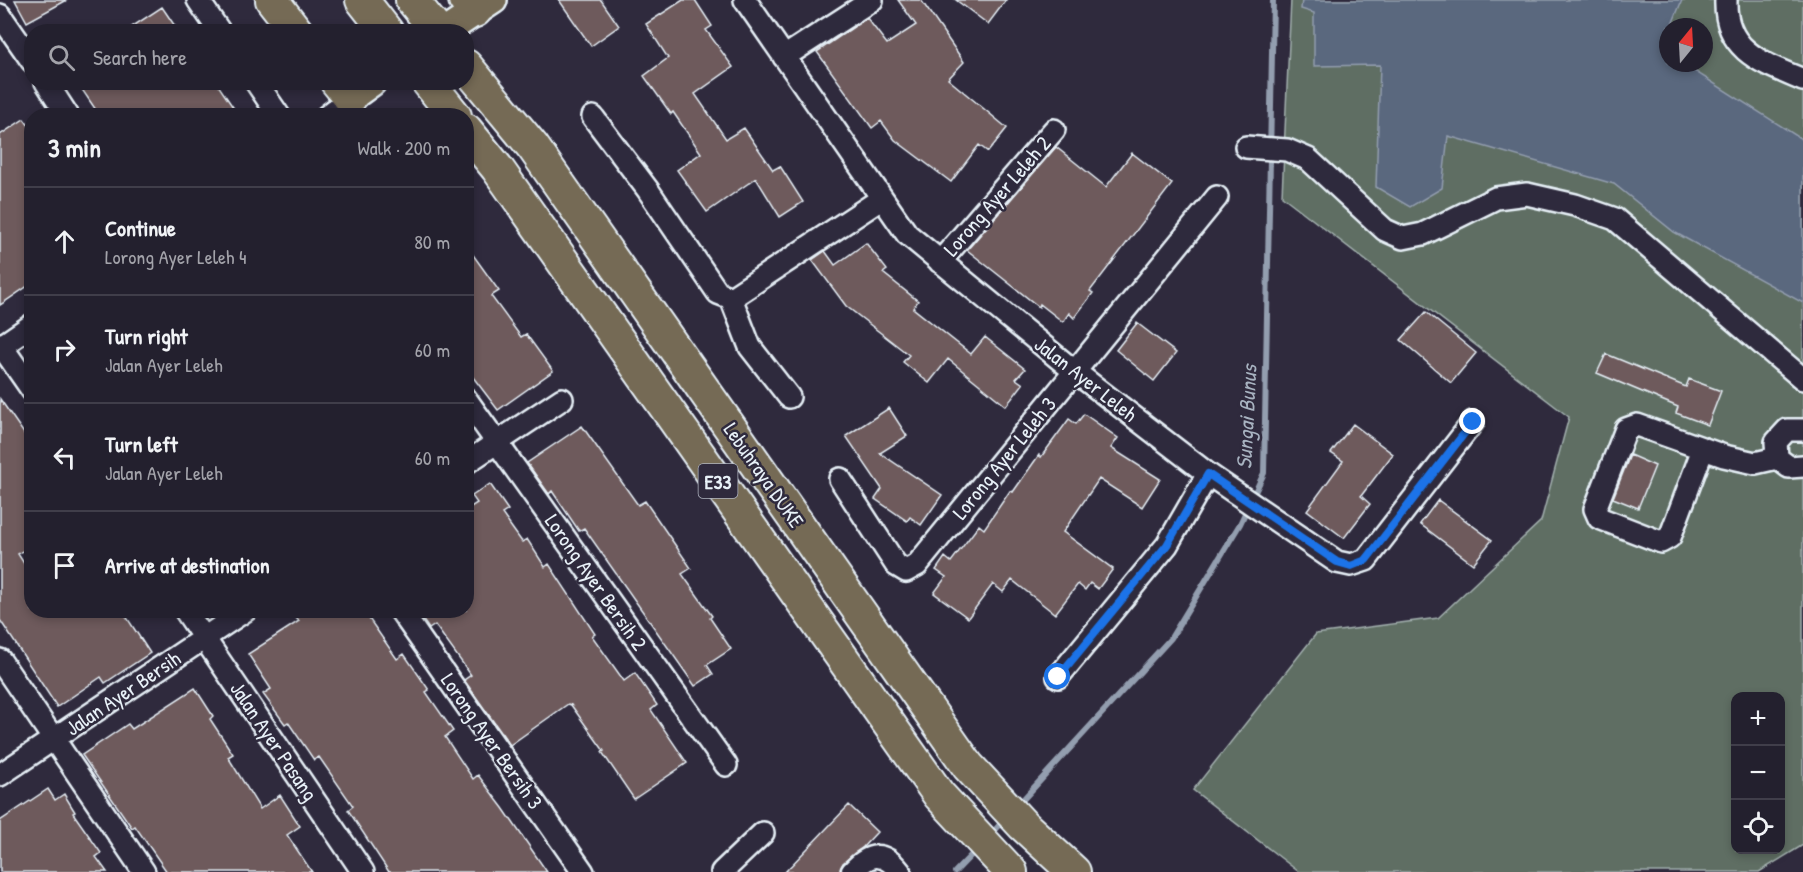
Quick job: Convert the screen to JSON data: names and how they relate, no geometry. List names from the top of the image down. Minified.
{"streets":{"highway":["Lebuhraya DUKE","E33"],"street":["Lorong Ayer Leleh 2","Jalan Ayer Leleh","Lorong Ayer Leleh 3","Lorong Ayer Bersih 2","Jalan Ayer Bersih","Jalan Ayer Pasang","Lorong Ayer Bersih 3"]},"crossings":[["Lorong Ayer Leleh 2","Jalan Ayer Leleh"],["Jalan Ayer Leleh","Lorong Ayer Leleh 3"],["Jalan Ayer Bersih","Jalan Ayer Pasang"]],"water":["Sungai Bunus"],"north":"top","page":{"search":"Search here","heading":["3 min","Walk · 200 m"],"list":[["Continue","Lorong Ayer Leleh 4","80 m"],["Turn right","Jalan Ayer Leleh","60 m"],["Turn left","Jalan Ayer Leleh","60 m"],"Arrive at destination"],"map_buttons":["+","−"]}}
